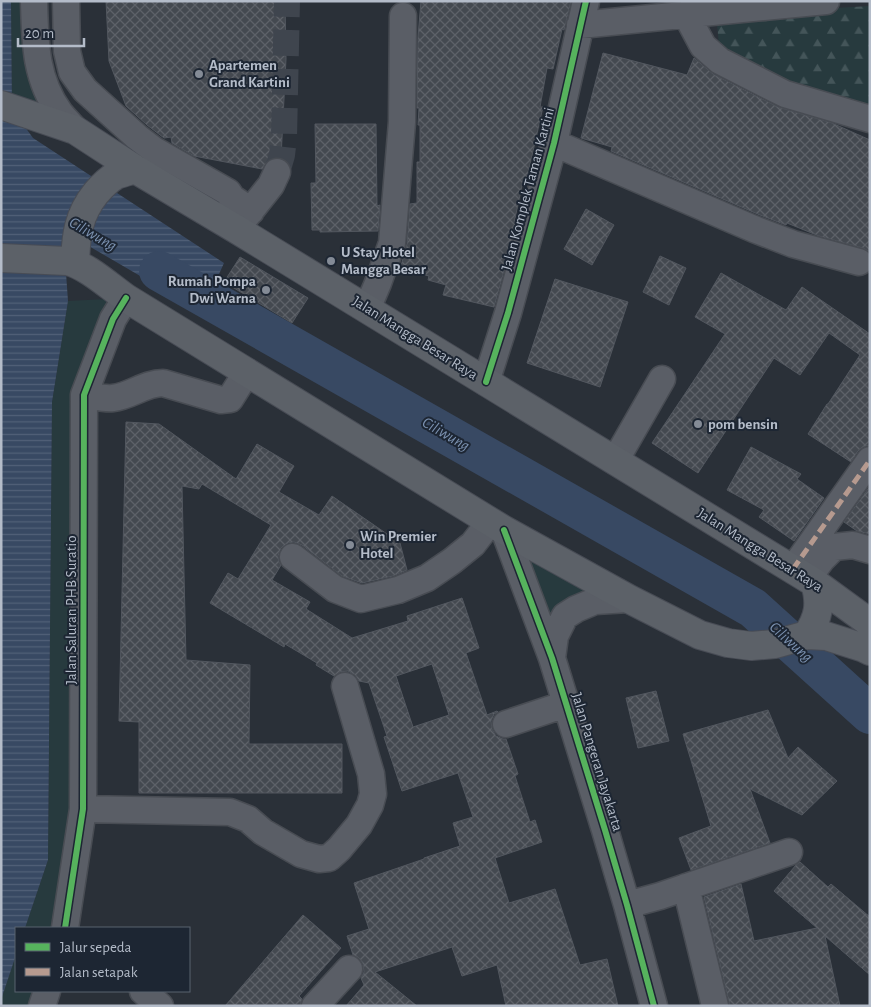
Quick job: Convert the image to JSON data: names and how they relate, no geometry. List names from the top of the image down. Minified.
{"streets":{"main road":["Jalan Mangga Besar Raya"],"street":["Jalan Komplek Taman Kartini","Jalan Saluran PHB Suratio","Jalan Pangeran Jayakarta"]},"crossings":[["Jalan Komplek Taman Kartini","Jalan Mangga Besar Raya"]],"water":["Ciliwung"],"places":["Apartemen Grand Kartini","U Stay Hotel Mangga Besar","Rumah Pompa Dwi Warna","pom bensin","Win Premier Hotel"],"legend":["Jalur sepeda","Jalan setapak"],"scale_bar":"20 m"}
